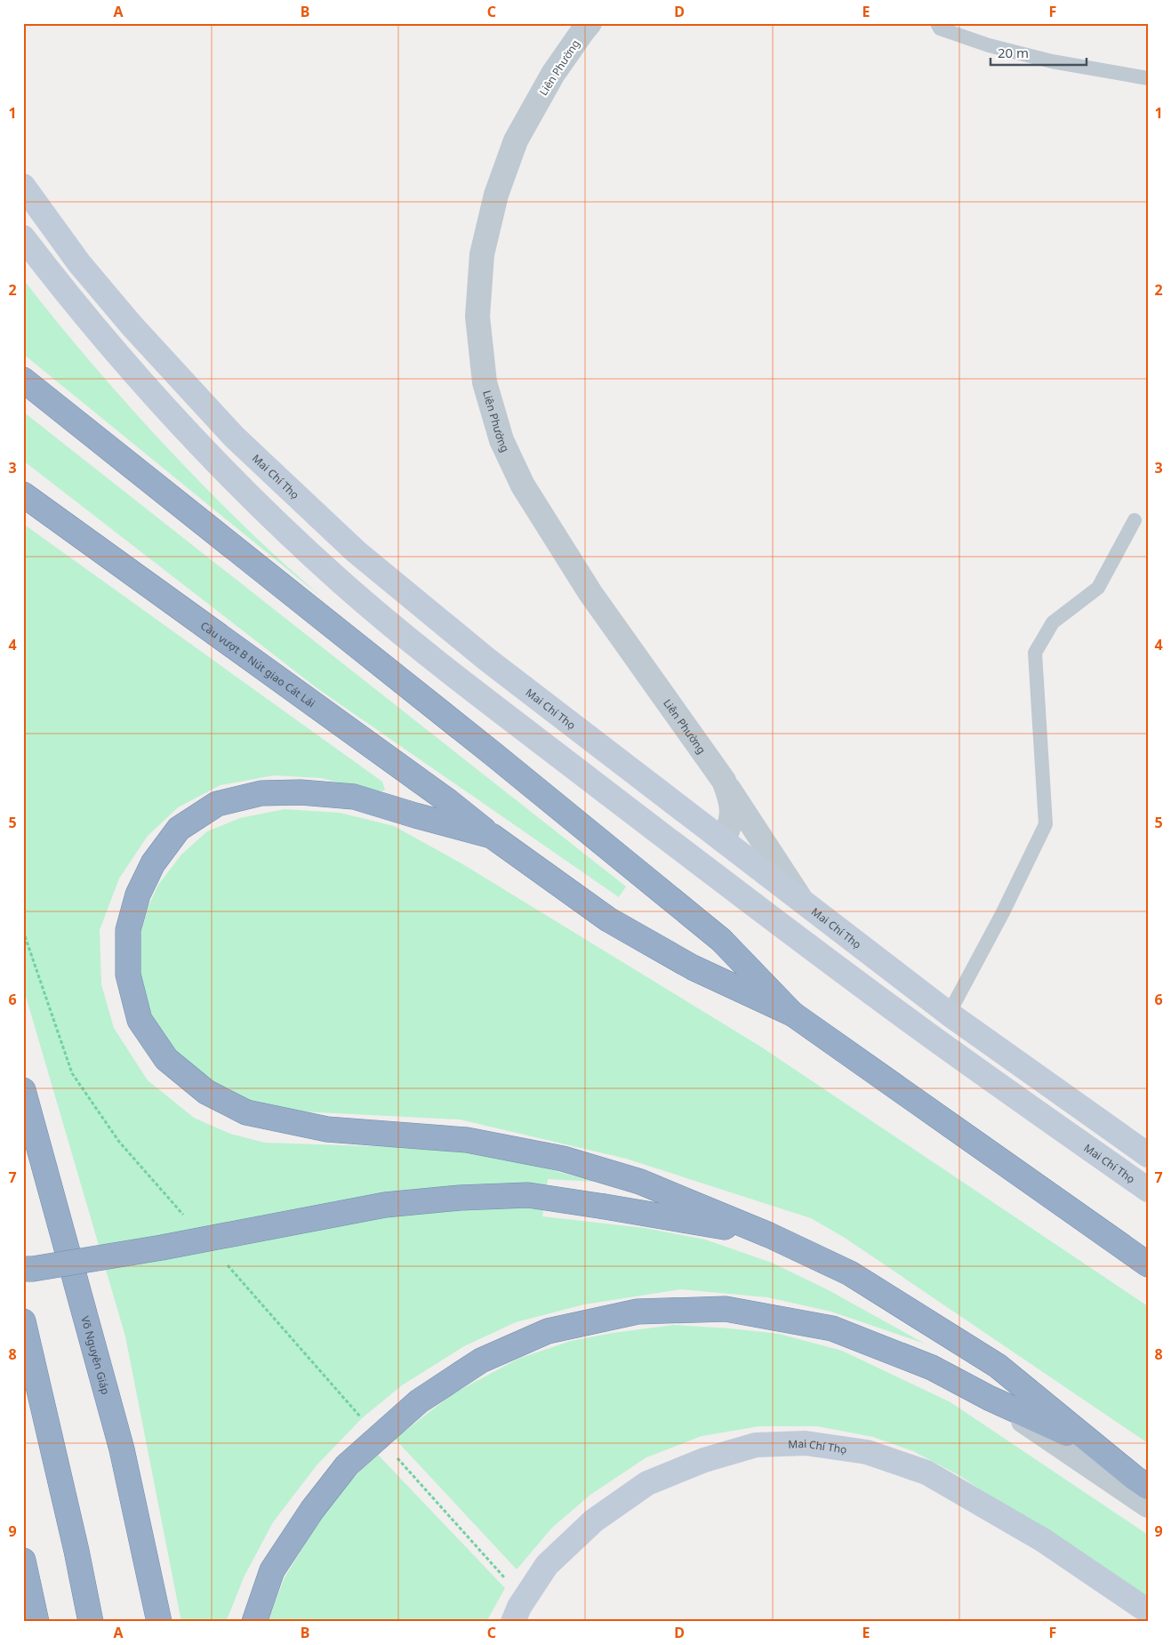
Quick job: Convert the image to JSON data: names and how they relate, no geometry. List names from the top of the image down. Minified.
{"streets":{"highway":["Cầu vượt B Nút giao Cát Lái","Võ Nguyên Giáp"],"main road":["Mai Chí Thọ"],"street":["Liên Phường"]},"crossings":[["Liên Phường","Mai Chí Thọ"]],"scale_bar":"20 m","grid":{"columns":["A","B","C","D","E","F"],"rows":["1","2","3","4","5","6","7","8","9"]}}
